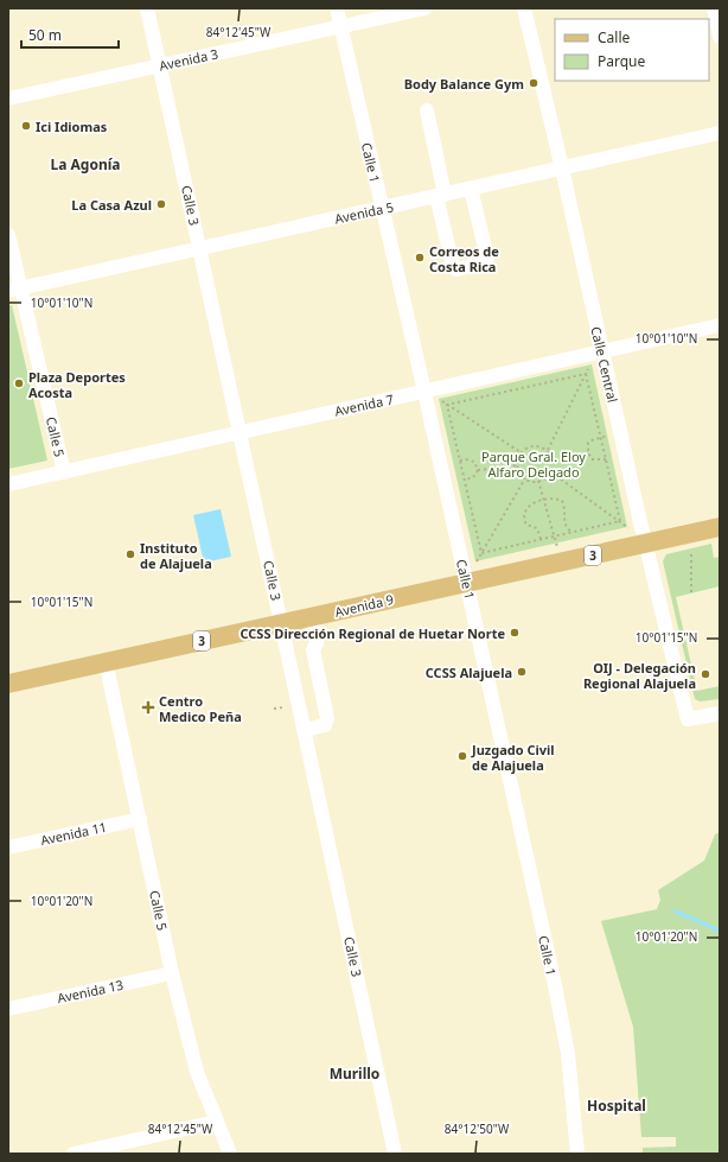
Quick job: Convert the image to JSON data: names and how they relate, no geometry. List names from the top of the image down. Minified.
{"streets":{"main road":["3","Avenida 9"],"street":["Avenida 3","Calle 1","Calle 3","Avenida 5","Calle Central","Avenida 7","Calle 5","Avenida 11","Avenida 13"]},"crossings":[["Avenida 3","Calle 1"],["Avenida 3","Calle 3"],["Calle 1","Avenida 5"],["Calle 1","Avenida 7"],["Calle 1","Avenida 9"],["Calle 3","Avenida 5"],["Calle 3","Avenida 7"],["Calle 3","Avenida 9"],["Avenida 5","Calle Central"],["Avenida 5","Calle 5"],["Calle Central","Avenida 7"],["Calle Central","Avenida 9"],["Avenida 7","Calle 5"],["Calle 5","Avenida 9"],["Calle 5","Avenida 11"],["Calle 5","Avenida 13"]],"districts":["La Agonía","Murillo","Hospital"],"parks":["Parque Gral. Eloy Alfaro Delgado"],"places":{"other":["Body Balance Gym","Ici Idiomas","La Casa Azul","Correos de Costa Rica","Plaza Deportes Acosta","Instituto de Alajuela","CCSS Dirección Regional de Huetar Norte","CCSS Alajuela","OIJ - Delegación Regional Alajuela","Juzgado Civil de Alajuela"],"health":["Centro Medico Peña"]},"legend":["Calle","Parque"],"scale_bar":"50 m","coordinates":["84°12'45\"W","10°01'10\"N","10°01'15\"N","10°01'20\"N","84°12'50\"W"]}
